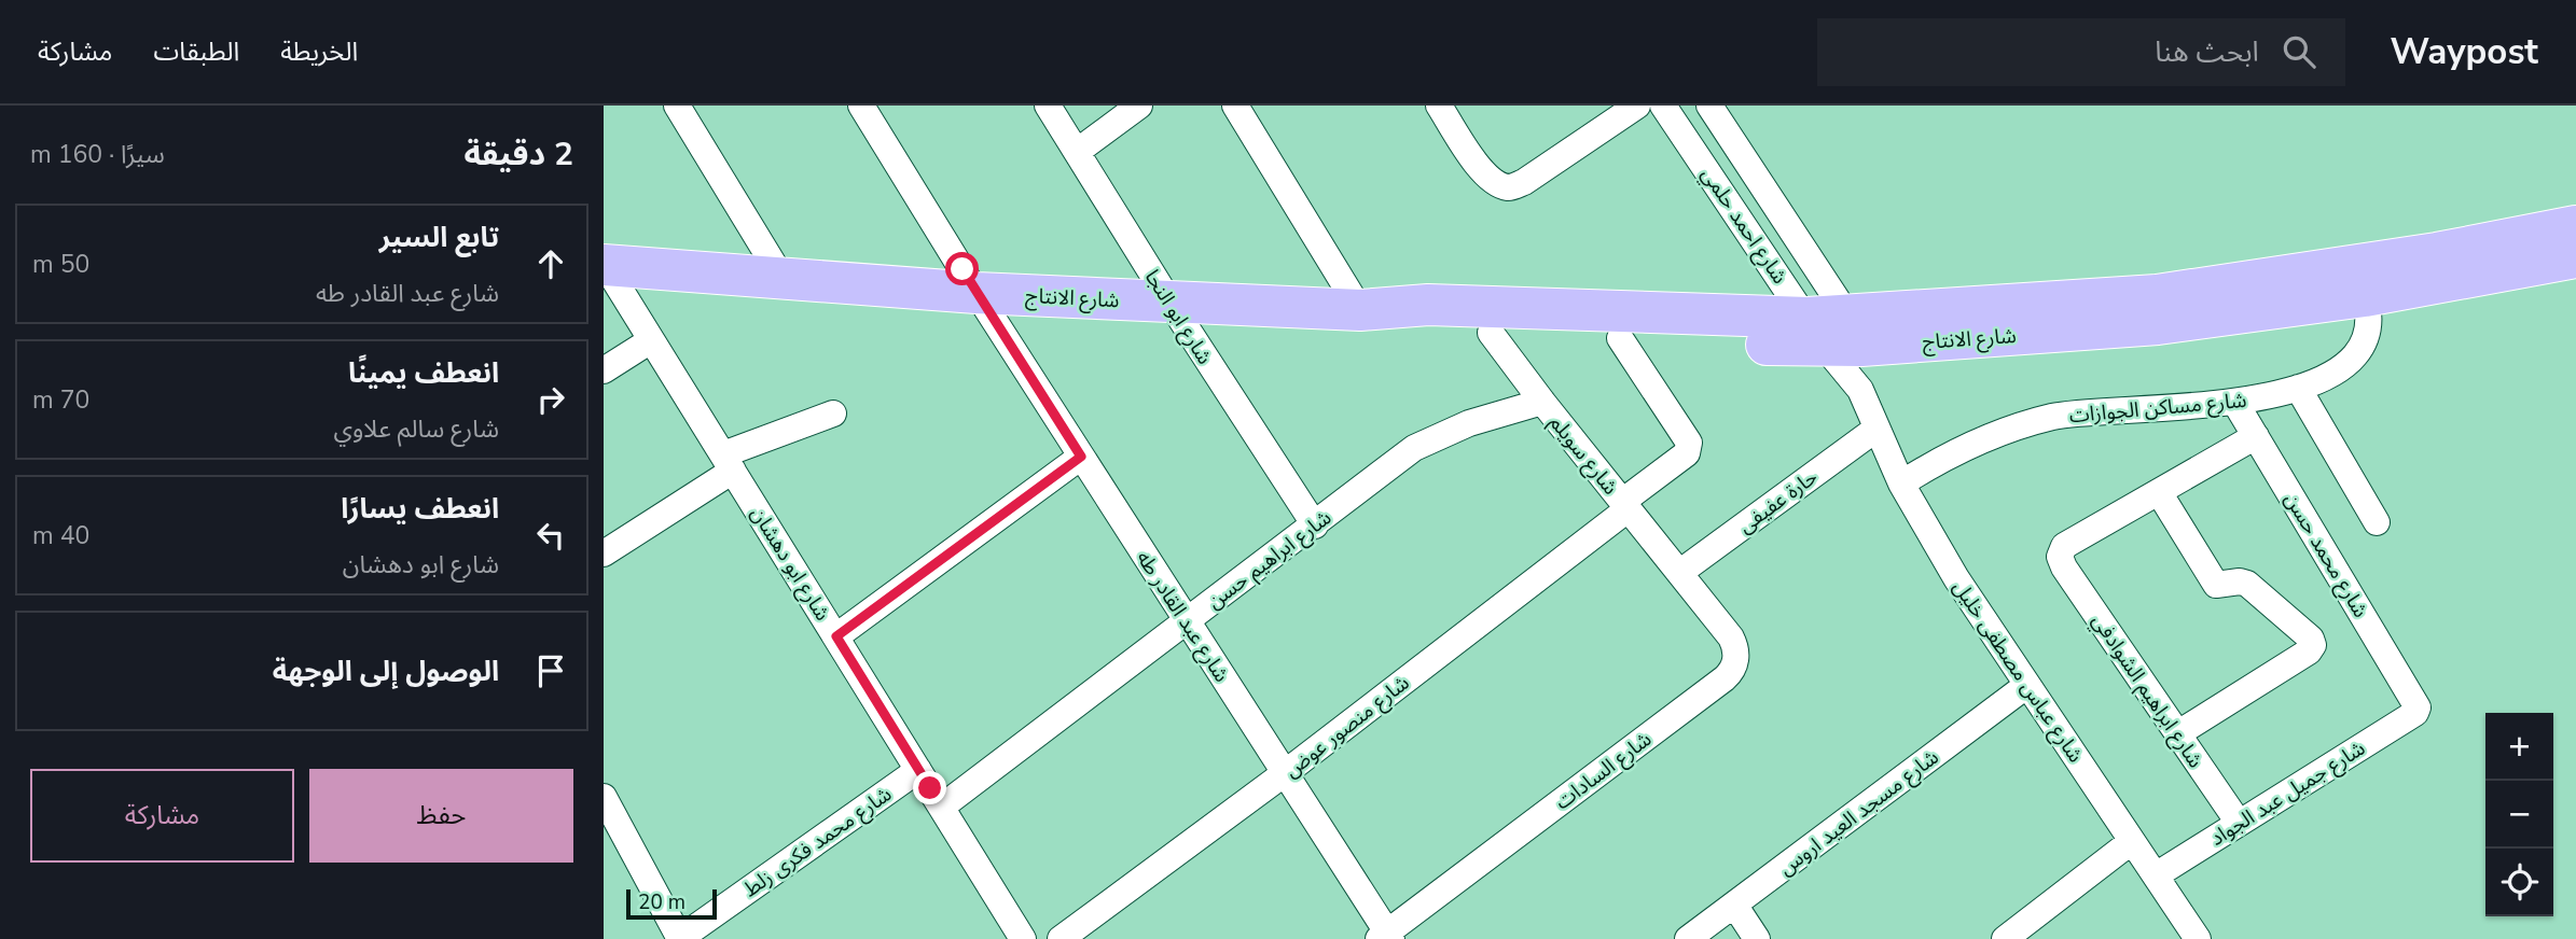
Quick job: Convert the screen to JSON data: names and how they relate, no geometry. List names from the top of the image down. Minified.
{"streets":{"main road":["شارع الانتاج"],"street":["شارع احمد حلمي","شارع ابو النجا","شارع مساكن الجوازات","شارع سويلم","حارة عفيفى","شارع محمد حسن","شارع ابراهيم حسن","شارع ابو دهشان","شارع عبد القادر طه","شارع عباس مصطفى خليل","شارع ابراهيم الشوادفي","شارع منصور عوض","شارع السادات","شارع جميل عبد الجواد","شارع مسجد العيد اروس","شارع محمد فكرى زلط"]},"crossings":[["شارع احمد حلمي","شارع الانتاج"],["شارع احمد حلمي","شارع عباس مصطفى خليل"],["شارع الانتاج","شارع ابو النجا"],["شارع الانتاج","شارع مساكن الجوازات"],["شارع الانتاج","شارع سويلم"],["شارع الانتاج","شارع ابو دهشان"],["شارع الانتاج","شارع عبد القادر طه"],["شارع الانتاج","شارع عباس مصطفى خليل"],["شارع الانتاج","شارع منصور عوض"],["شارع ابو النجا","شارع ابراهيم حسن"],["شارع مساكن الجوازات","شارع محمد حسن"],["شارع مساكن الجوازات","شارع عباس مصطفى خليل"],["شارع سويلم","حارة عفيفى"],["شارع سويلم","شارع ابراهيم حسن"],["شارع سويلم","شارع منصور عوض"],["شارع سويلم","شارع السادات"],["حارة عفيفى","شارع عباس مصطفى خليل"],["حارة عفيفى","شارع السادات"],["شارع محمد حسن","شارع جميل عبد الجواد"],["شارع ابراهيم حسن","شارع ابو دهشان"],["شارع ابراهيم حسن","شارع عبد القادر طه"],["شارع ابو دهشان","شارع محمد فكرى زلط"],["شارع عبد القادر طه","شارع منصور عوض"],["شارع عبد القادر طه","شارع السادات"],["شارع عباس مصطفى خليل","شارع جميل عبد الجواد"],["شارع عباس مصطفى خليل","شارع مسجد العيد اروس"],["شارع ابراهيم الشوادفي","شارع جميل عبد الجواد"]],"scale_bar":"20 m","page":{"header":"Waypost","search":"ابحث هنا","nav":["الخريطة","الطبقات","مشاركة"],"heading":["2 دقيقة","سيرًا · 160 m"],"list":[["تابع السير","شارع عبد القادر طه","50 m"],["انعطف يمينًا","شارع سالم علاوي","70 m"],["انعطف يسارًا","شارع ابو دهشان","40 m"],"الوصول إلى الوجهة"],"map_buttons":["+","−"],"buttons":["حفظ","مشاركة"],"scale":"20 m"}}
